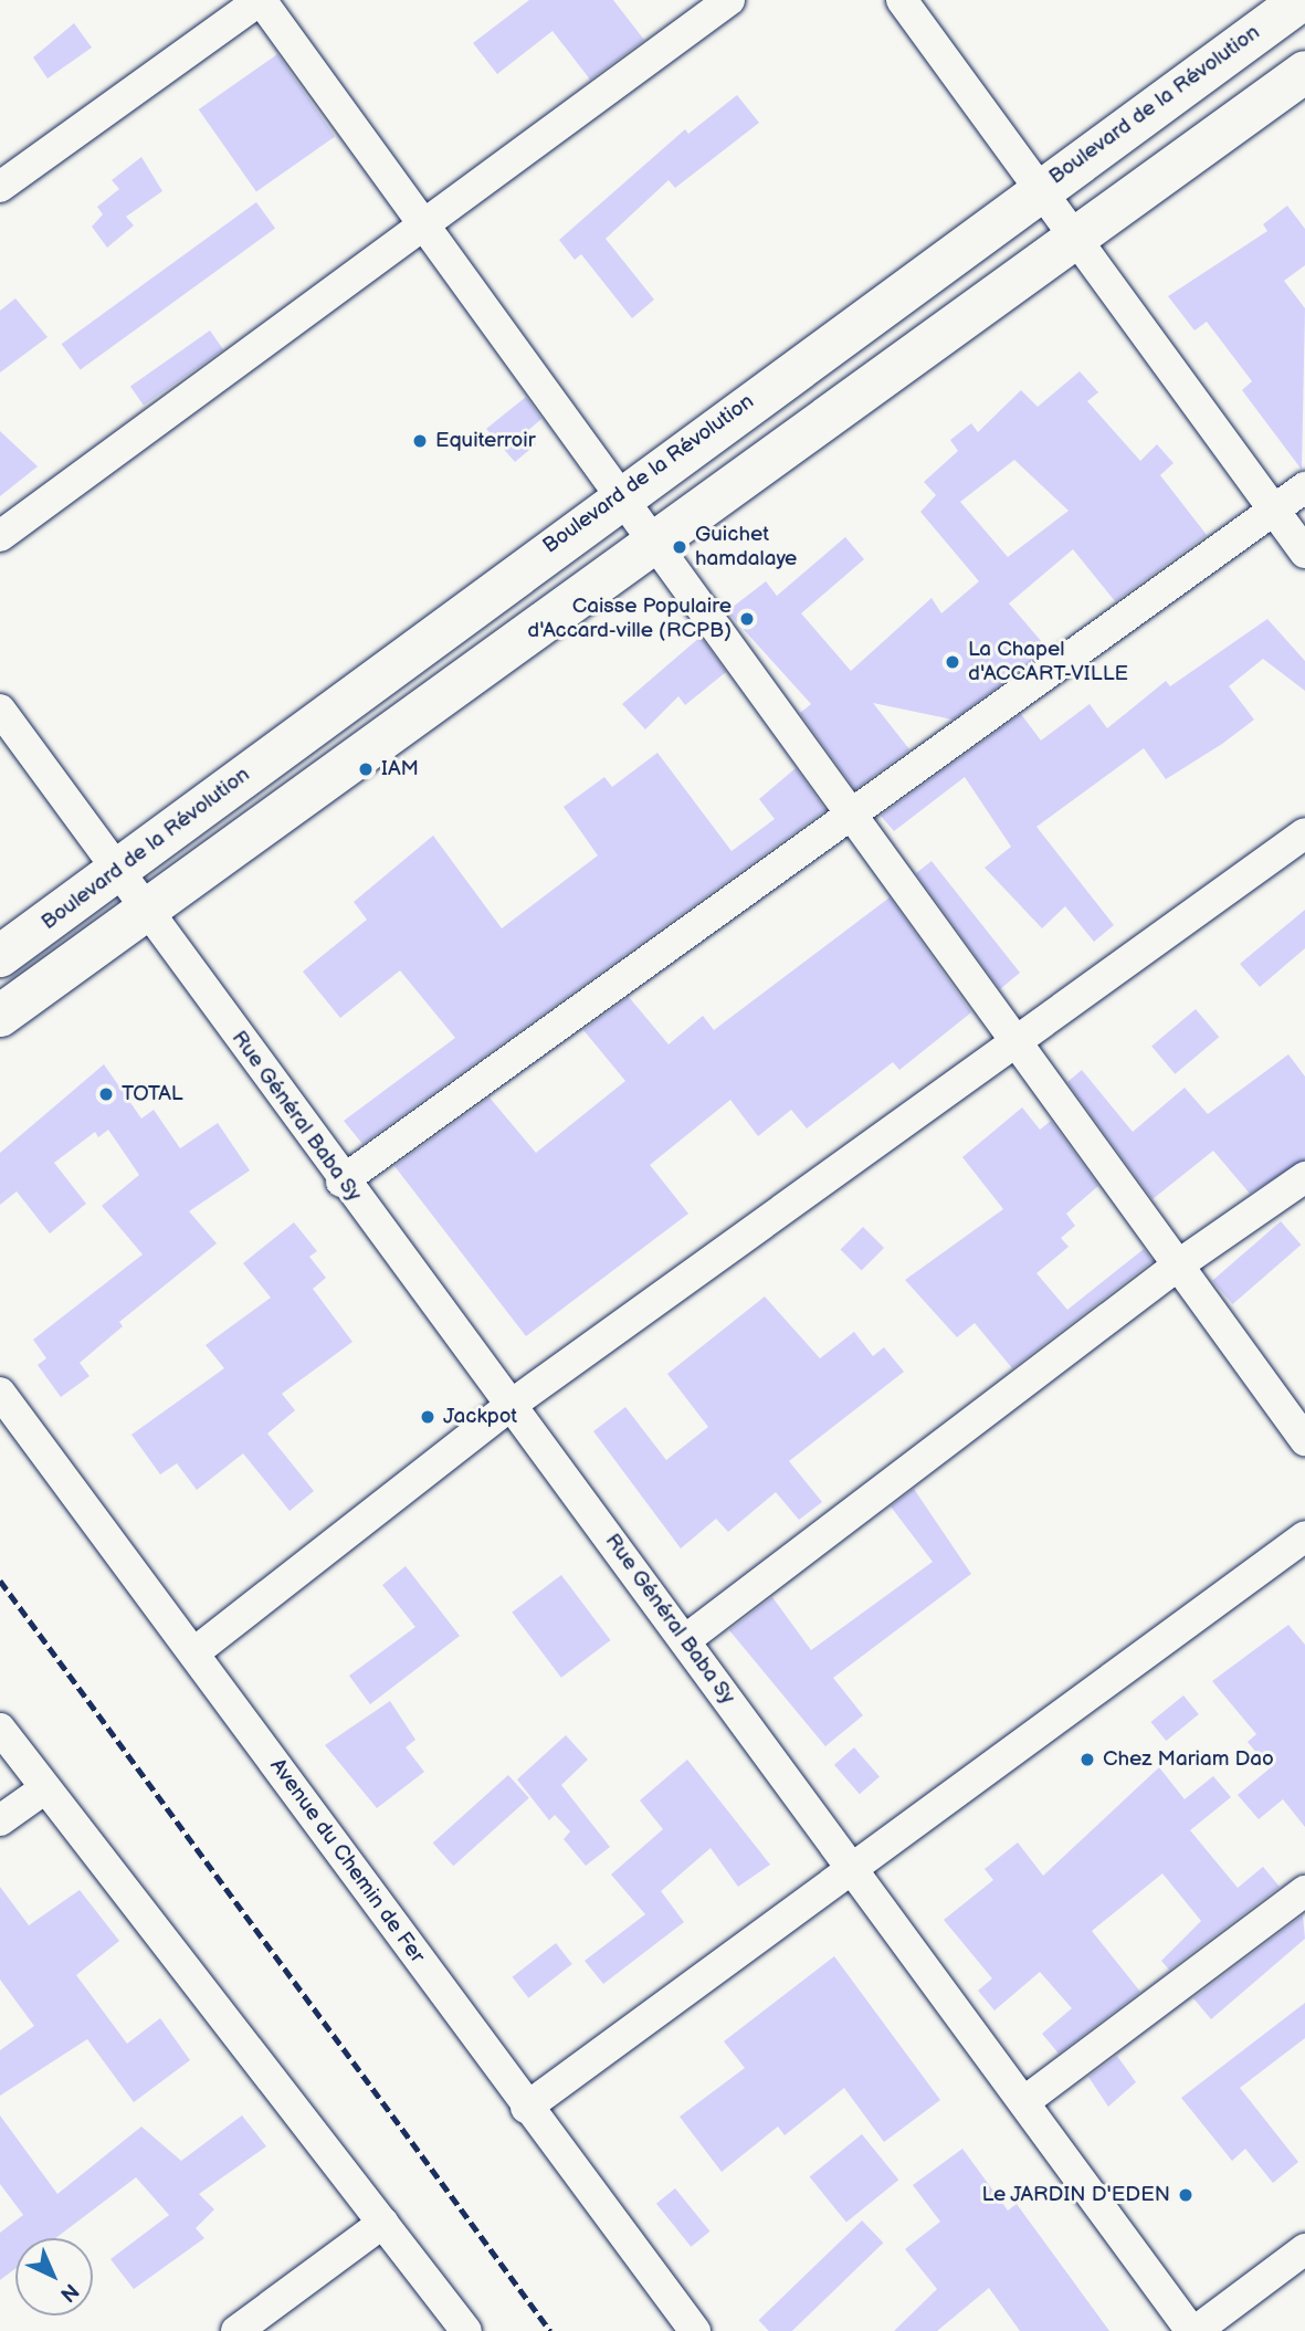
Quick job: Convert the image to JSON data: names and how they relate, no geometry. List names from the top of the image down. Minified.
{"streets":{"main road":["Boulevard de la Révolution"],"street":["Rue Général Baba Sy","Avenue du Chemin de Fer"]},"crossings":[["Boulevard de la Révolution","Rue Général Baba Sy"]],"places":["Equiterroir","Guichet hamdalaye","Caisse Populaire d'Accard-ville (RCPB)","La Chapel d'ACCART-VILLE","IAM","TOTAL","Jackpot","Chez Mariam Dao","Le JARDIN D'EDEN"],"north":"bottom right"}
